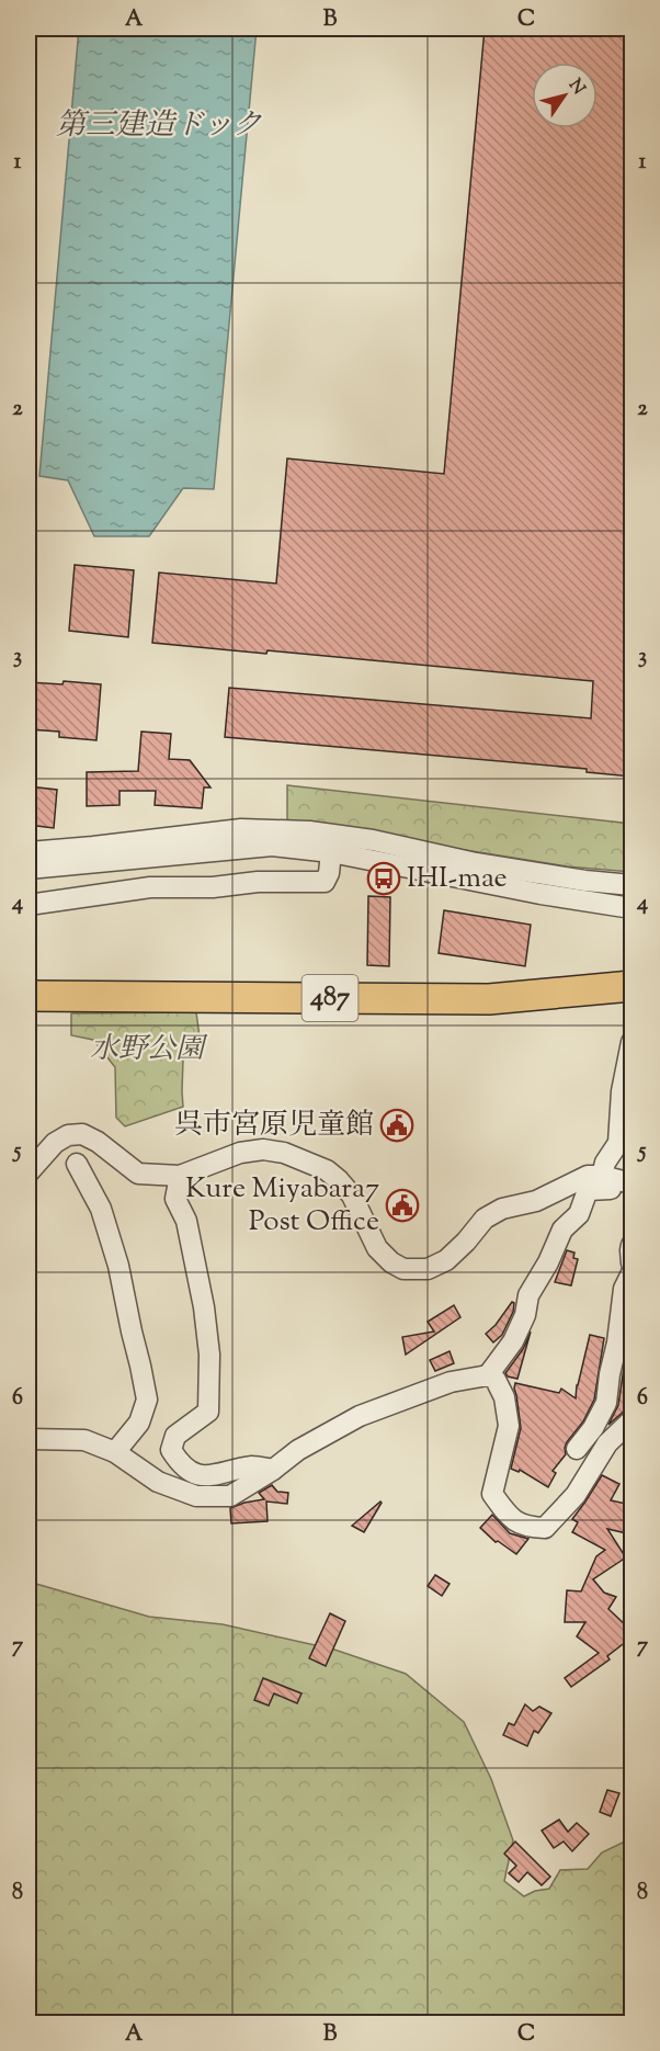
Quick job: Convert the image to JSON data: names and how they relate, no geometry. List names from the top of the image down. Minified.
{"streets":{"highway":["487"]},"water":["第三建造ドック"],"parks":["水野公園"],"places":{"bus stop":["IHI-mae"],"public building":["呉市宮原児童館","Kure Miyabara7 Post Office"]},"north":"top right","grid":{"columns":["A","B","C"],"rows":["1","2","3","4","5","6","7","8"]}}
